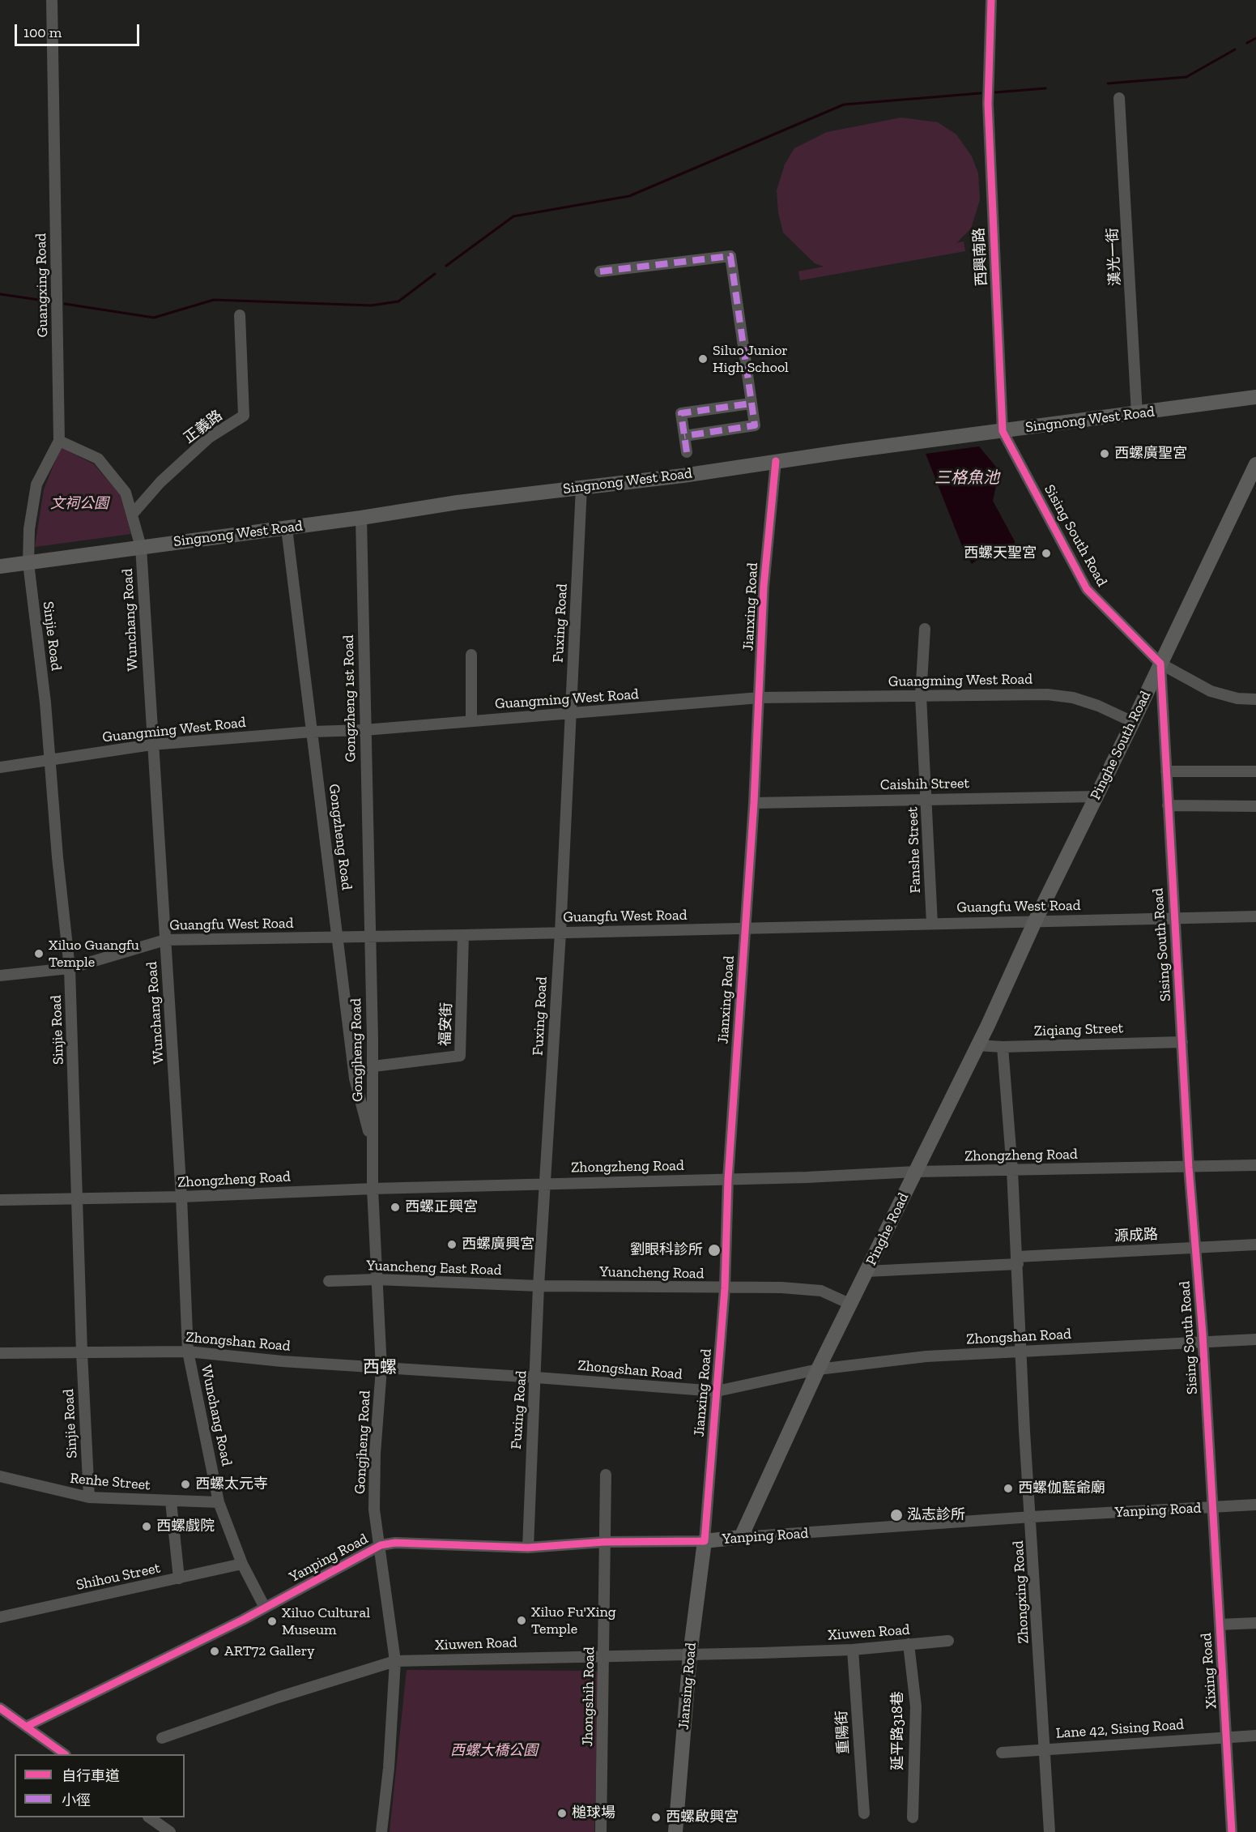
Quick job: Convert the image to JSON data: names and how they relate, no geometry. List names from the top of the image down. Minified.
{"streets":{"main road":["Singnong West Road","Pinghe South Road","Pinghe Road","Yanping Road","Jiansing Road"],"street":["西興南路","漢光一街","Guangxing Road","正義路","Sising South Road","Jianxing Road","Wunchang Road","Fuxing Road","Sinjie Road","Guangming West Road","Gongzheng 1st Road","Caishih Street","Gongzheng Road","Fanshe Street","Guangfu West Road","福安街","Ziqiang Street","Gongjheng Road","Zhongzheng Road","源成路","Yuancheng East Road","Yuancheng Road","Zhongshan Road","Renhe Street","Shihou Street","Zhongxing Road","Xiuwen Road","Xixing Road","Jhongshih Road","Lane 42, Sising Road","延平路318巷","重陽街"]},"crossings":[["西興南路","Singnong West Road"],["西興南路","Sising South Road"],["漢光一街","Singnong West Road"],["Guangxing Road","Singnong West Road"],["Guangxing Road","Wunchang Road"],["Guangxing Road","Sinjie Road"],["Singnong West Road","Sising South Road"],["Singnong West Road","Jianxing Road"],["Singnong West Road","Wunchang Road"],["Singnong West Road","Fuxing Road"],["Singnong West Road","Sinjie Road"],["Singnong West Road","Gongzheng 1st Road"],["Singnong West Road","Gongzheng Road"],["正義路","Wunchang Road"],["Sising South Road","Pinghe South Road"],["Sising South Road","Guangfu West Road"],["Sising South Road","Ziqiang Street"],["Sising South Road","Zhongzheng Road"],["Sising South Road","源成路"],["Sising South Road","Zhongshan Road"],["Sising South Road","Yanping Road"],["Sising South Road","Xixing Road"],["Jianxing Road","Guangming West Road"],["Jianxing Road","Caishih Street"],["Jianxing Road","Guangfu West Road"],["Jianxing Road","Zhongzheng Road"],["Jianxing Road","Yuancheng Road"],["Jianxing Road","Zhongshan Road"],["Jianxing Road","Yanping Road"],["Jianxing Road","Jiansing Road"],["Wunchang Road","Guangming West Road"],["Wunchang Road","Guangfu West Road"],["Wunchang Road","Zhongzheng Road"],["Wunchang Road","Zhongshan Road"],["Wunchang Road","Renhe Street"],["Wunchang Road","Yanping Road"],["Wunchang Road","Shihou Street"],["Fuxing Road","Guangming West Road"],["Fuxing Road","Guangfu West Road"],["Fuxing Road","Zhongzheng Road"],["Fuxing Road","Yuancheng East Road"],["Fuxing Road","Yuancheng Road"],["Fuxing Road","Zhongshan Road"],["Fuxing Road","Yanping Road"],["Sinjie Road","Guangming West Road"],["Sinjie Road","Guangfu West Road"],["Sinjie Road","Zhongzheng Road"],["Sinjie Road","Zhongshan Road"],["Sinjie Road","Renhe Street"],["Guangming West Road","Gongzheng 1st Road"],["Guangming West Road","Pinghe South Road"],["Guangming West Road","Gongzheng Road"],["Guangming West Road","Fanshe Street"],["Gongzheng 1st Road","Guangfu West Road"],["Gongzheng 1st Road","Gongjheng Road"],["Pinghe South Road","Caishih Street"],["Pinghe South Road","Guangfu West Road"],["Pinghe South Road","Pinghe Road"],["Caishih Street","Fanshe Street"],["Gongzheng Road","Guangfu West Road"],["Gongzheng Road","Gongjheng Road"],["Fanshe Street","Guangfu West Road"],["Guangfu West Road","福安街"],["Guangfu West Road","Gongjheng Road"],["Guangfu West Road","Pinghe Road"],["福安街","Gongjheng Road"],["Ziqiang Street","Pinghe Road"],["Ziqiang Street","Zhongxing Road"],["Gongjheng Road","Zhongzheng Road"],["Gongjheng Road","Yuancheng East Road"],["Gongjheng Road","Zhongshan Road"],["Gongjheng Road","Yanping Road"],["Gongjheng Road","Xiuwen Road"],["Zhongzheng Road","Pinghe Road"],["Zhongzheng Road","Zhongxing Road"],["Pinghe Road","源成路"],["Pinghe Road","Yuancheng Road"],["Pinghe Road","Zhongshan Road"],["Pinghe Road","Yanping Road"],["源成路","Zhongxing Road"],["Yuancheng East Road","Yuancheng Road"],["Zhongshan Road","Zhongxing Road"],["Yanping Road","Zhongxing Road"],["Yanping Road","Xixing Road"],["Yanping Road","Jiansing Road"],["Yanping Road","Jhongshih Road"],["Zhongxing Road","Lane 42, Sising Road"],["Xiuwen Road","Jiansing Road"],["Xiuwen Road","Jhongshih Road"],["Xiuwen Road","延平路318巷"],["Xiuwen Road","重陽街"],["Xixing Road","Lane 42, Sising Road"]],"districts":["西螺"],"water":["三格魚池"],"parks":["文祠公園","西螺大橋公園"],"places":["Siluo Junior High School","西螺廣聖宮","西螺天聖宮","Xiluo Guangfu Temple","西螺正興宮","西螺廣興宮","劉眼科診所","西螺太元寺","西螺伽藍爺廟","泓志診所","西螺戲院","Xiluo Fu'Xing Temple","Xiluo Cultural Museum","ART72 Gallery","槌球場","西螺啟興宮"],"legend":["自行車道","小徑"],"scale_bar":"100 m"}
